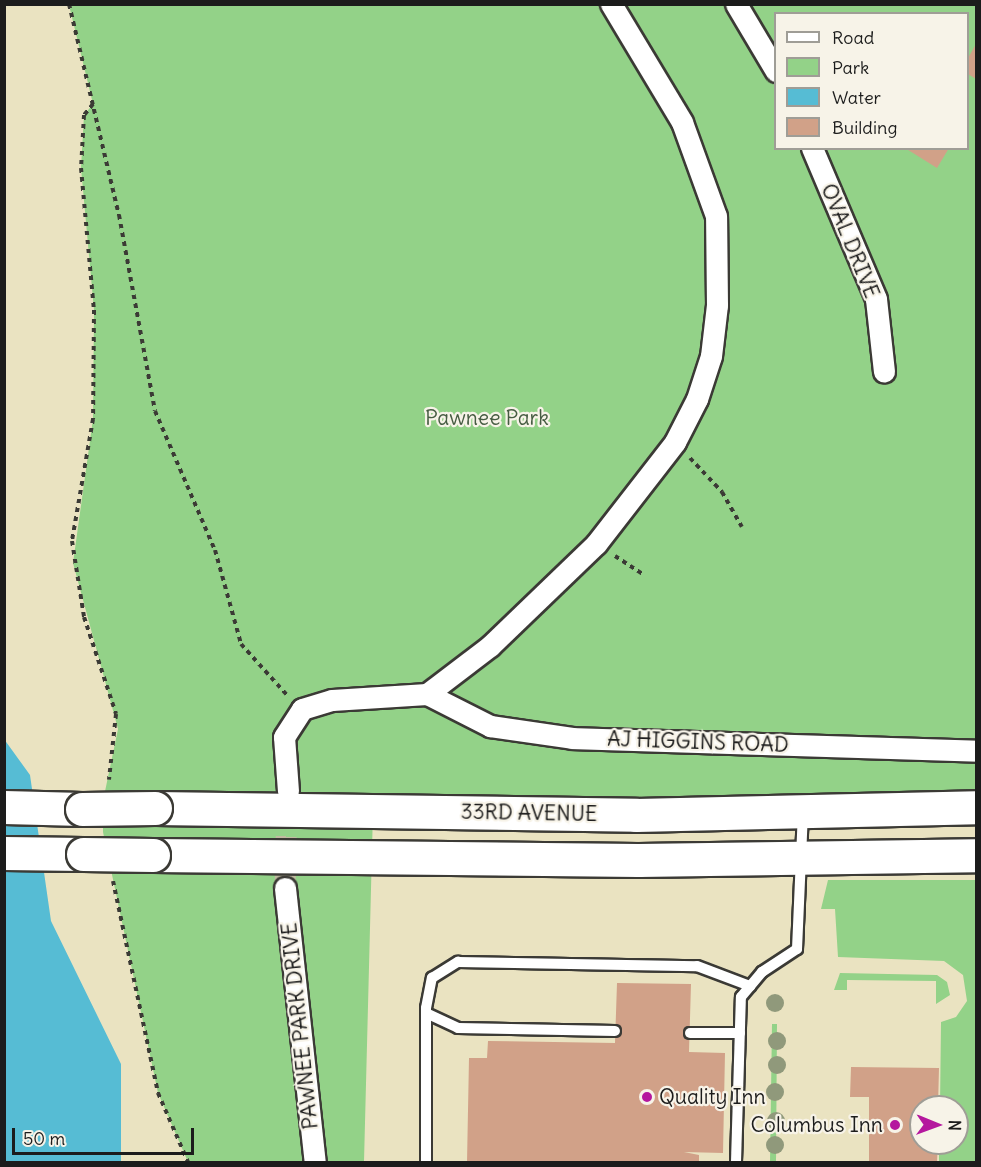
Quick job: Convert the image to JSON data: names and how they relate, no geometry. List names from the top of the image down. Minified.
{"streets":{"highway":["33RD AVENUE"],"street":["OVAL DRIVE","AJ HIGGINS ROAD","PAWNEE PARK DRIVE"]},"parks":["Pawnee Park"],"places":["Quality Inn","Columbus Inn"],"legend":["Road","Park","Water","Building"],"scale_bar":"50 m","north":"right"}
